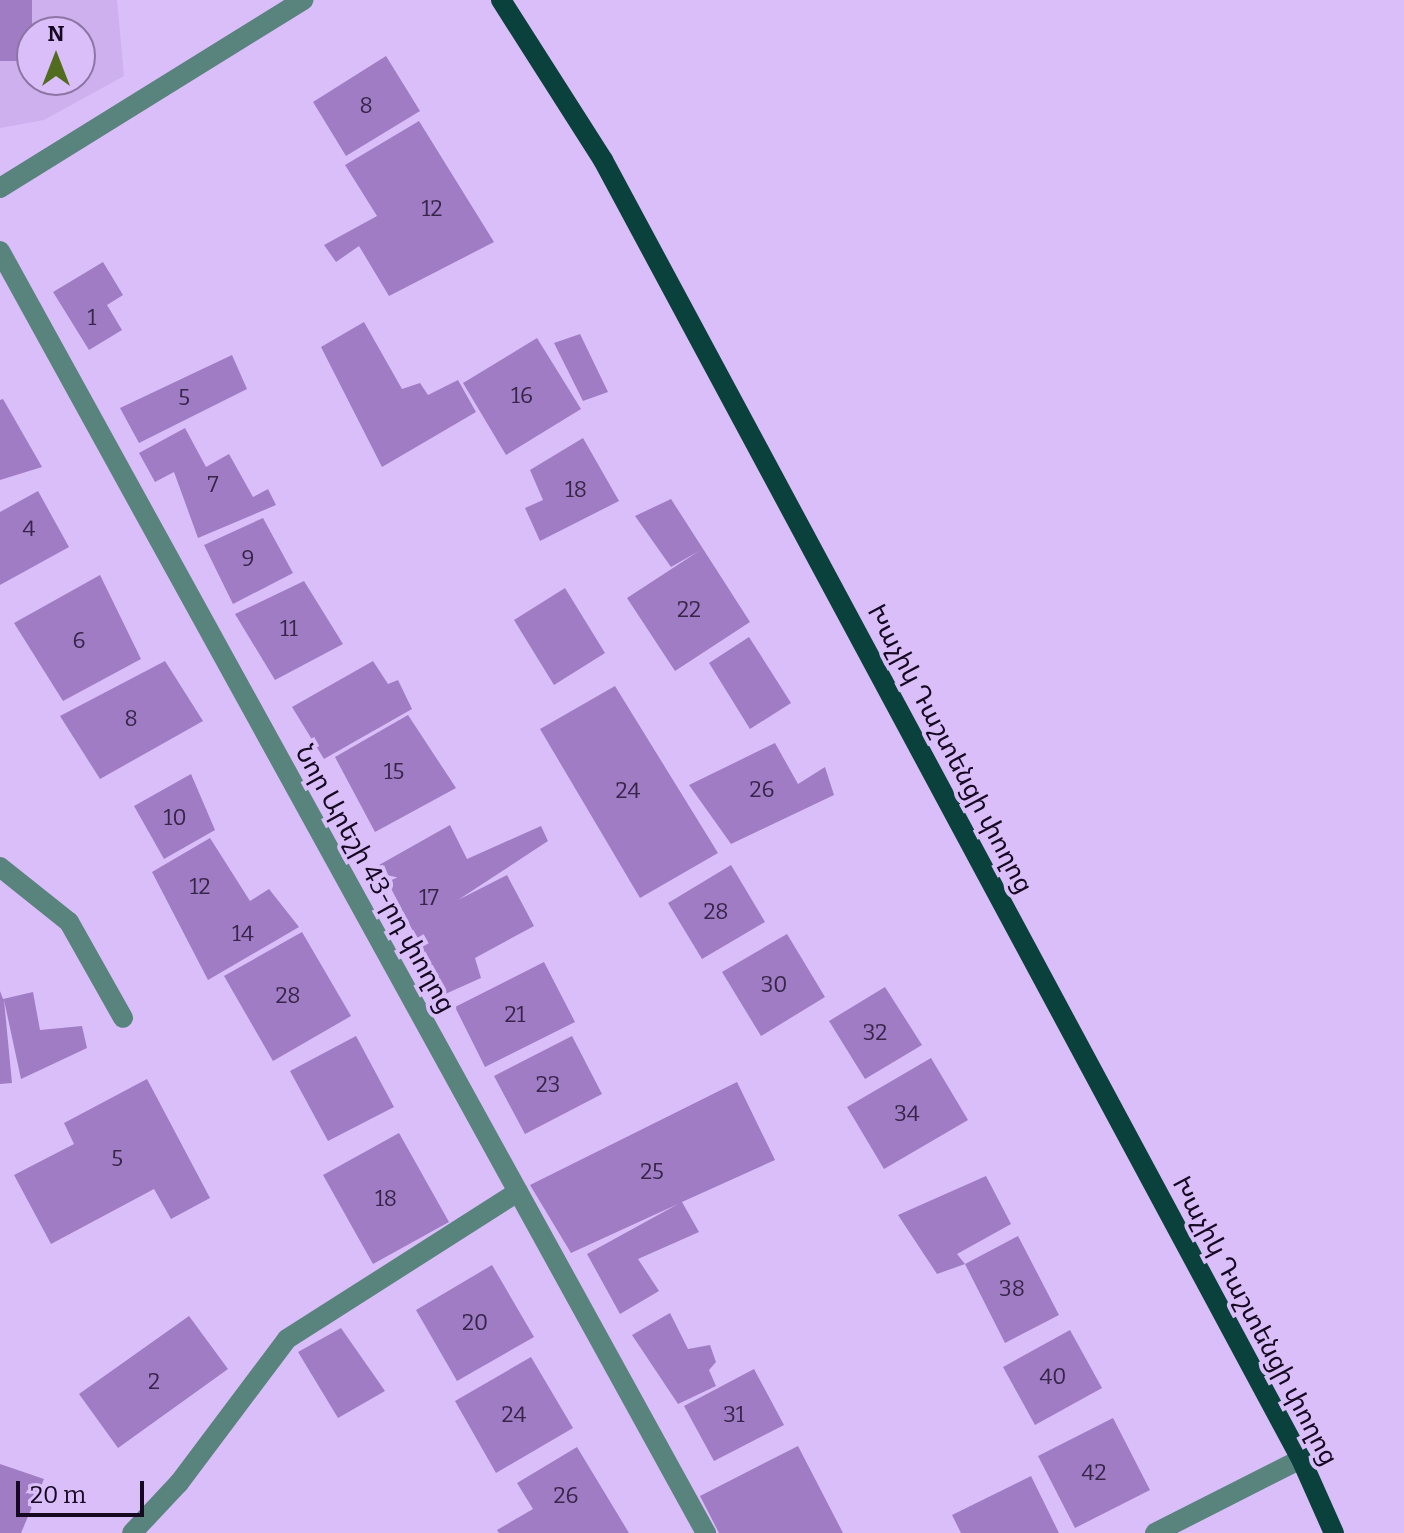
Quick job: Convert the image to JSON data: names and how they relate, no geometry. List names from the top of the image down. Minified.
{"streets":{"main road":["Խաչիկ Դաշտենցի փողոց"],"street":["Նոր Արեշի 43-րդ փողոց"]},"house_numbers":["8","12","1","16","5","7","18","4","9","22","11","6","8","15","26","24","10","12","17","28","14","30","28","21","32","23","34","5","25","18","38","20","40","2","24","31","42","26"],"scale_bar":"20 m","north":"top"}
